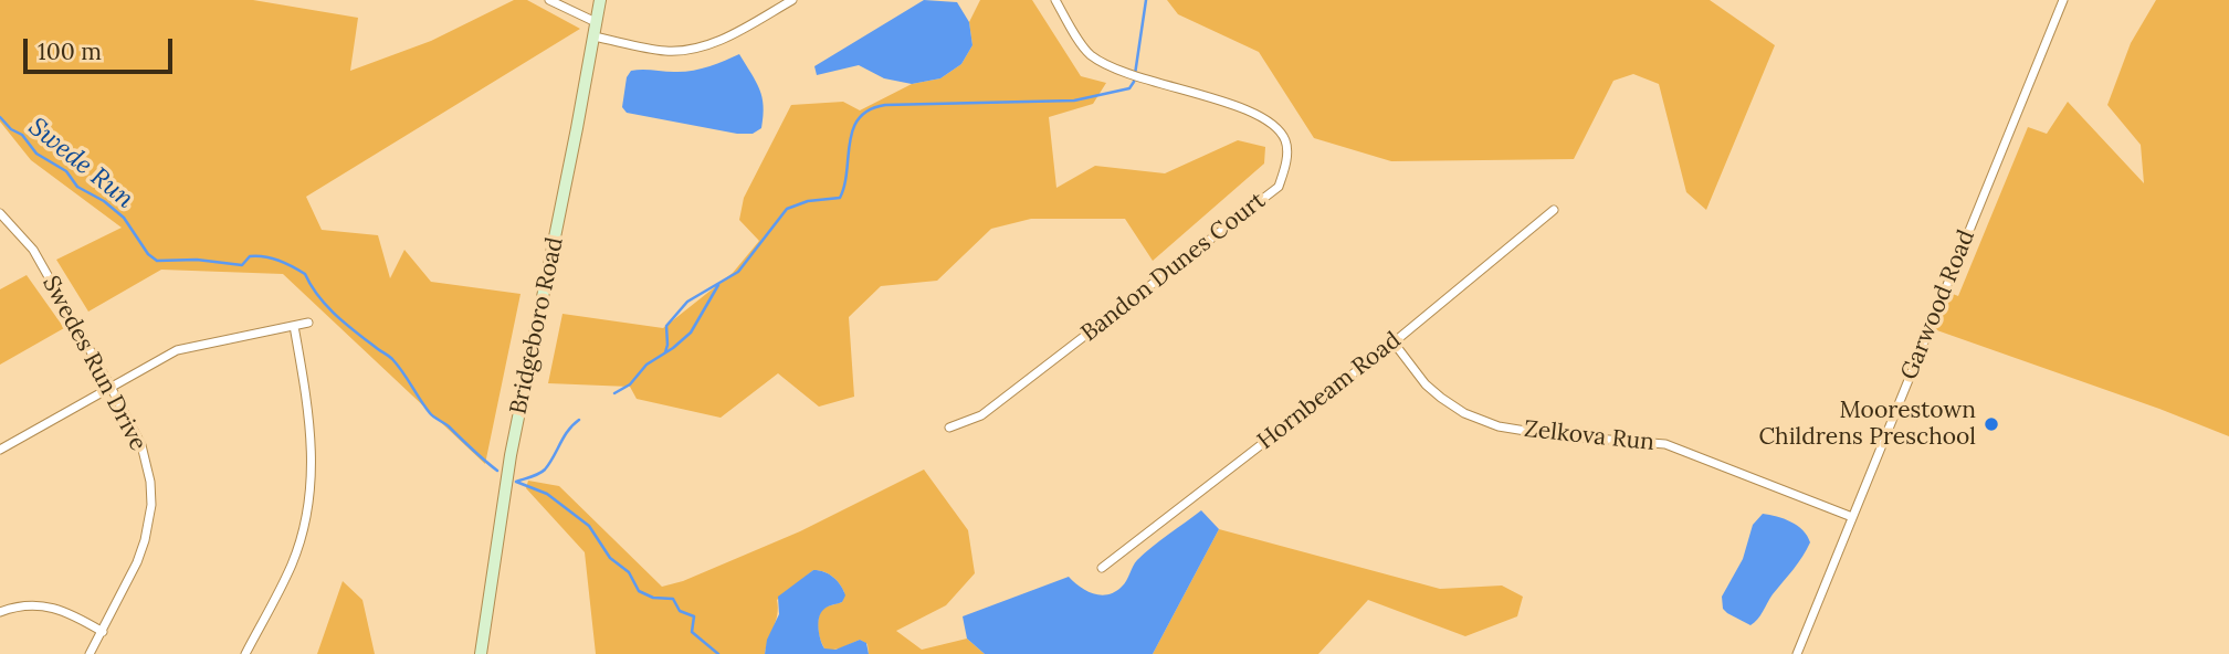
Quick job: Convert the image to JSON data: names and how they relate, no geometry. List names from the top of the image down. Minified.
{"streets":{"main road":["Bridgeboro Road"],"street":["Bandon Dunes Court","Garwood Road","Swedes Run Drive","Hornbeam Road","Zelkova Run"]},"crossings":[["Garwood Road","Zelkova Run"],["Hornbeam Road","Zelkova Run"]],"water":["Swede Run"],"places":["Moorestown Childrens Preschool"],"scale_bar":"100 m"}
